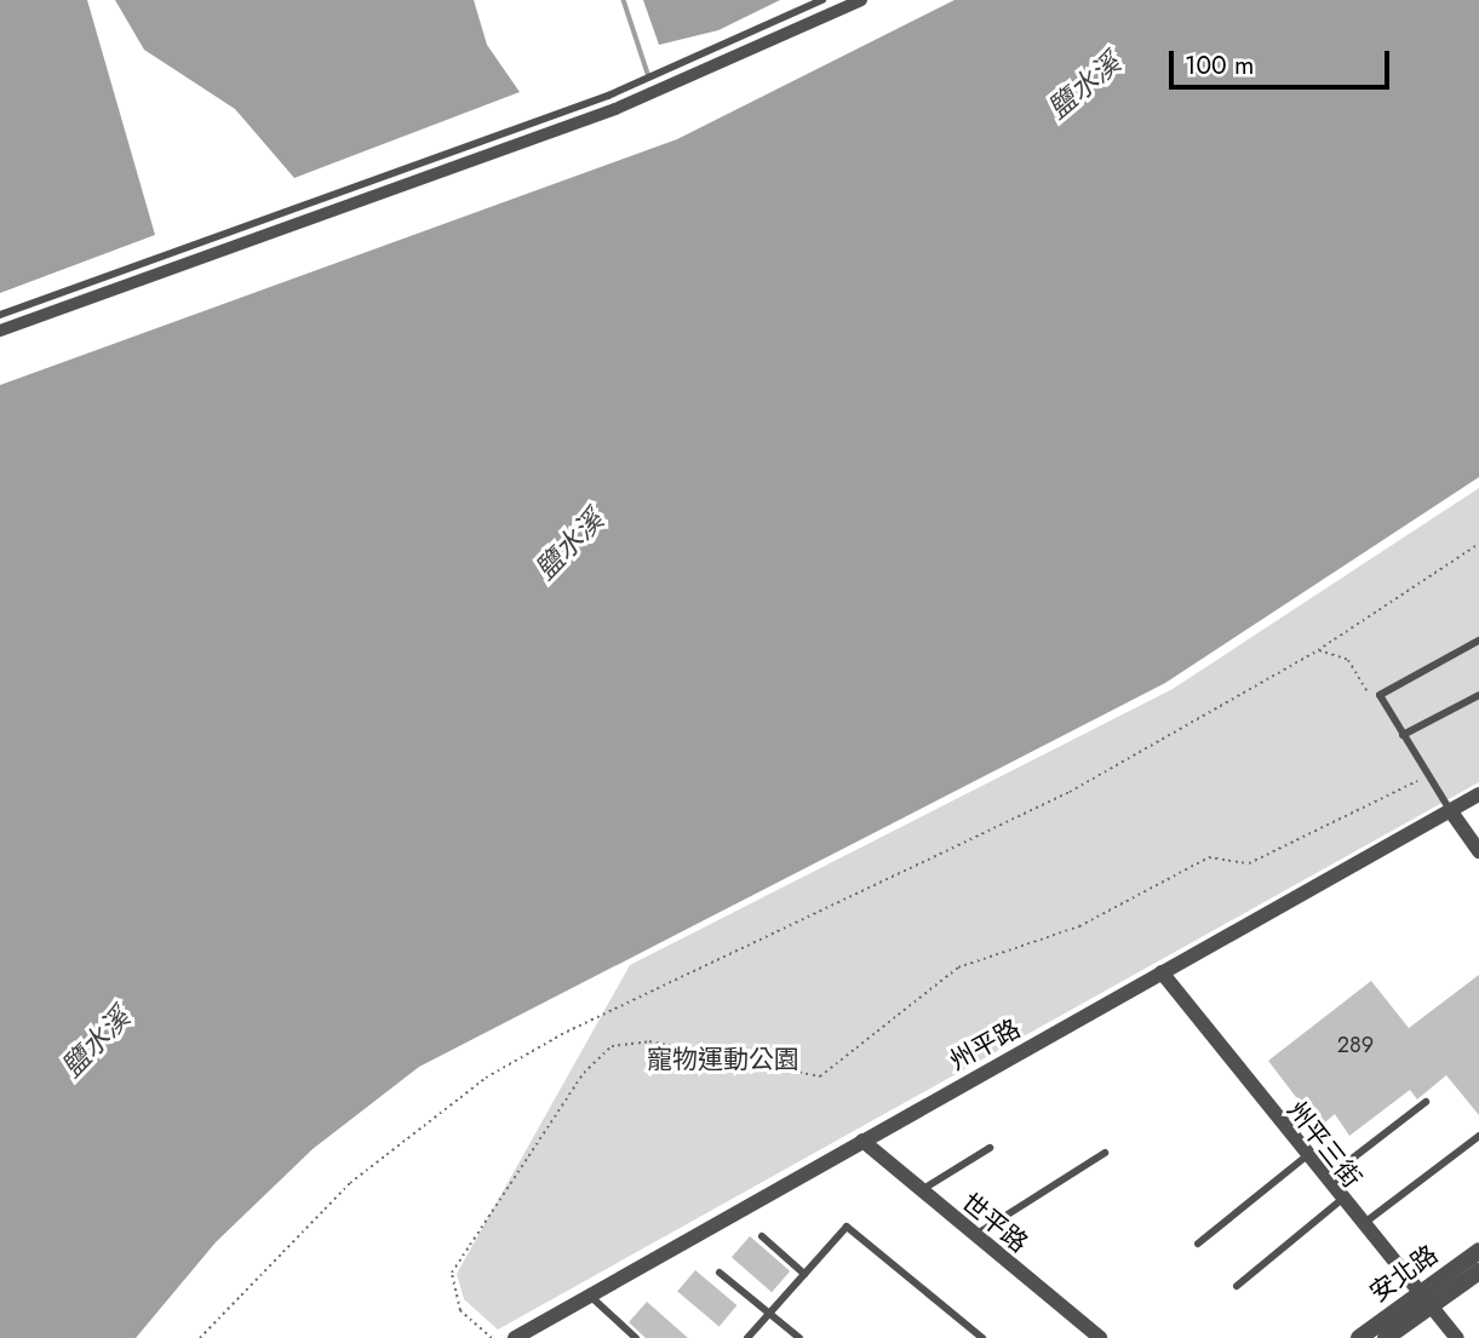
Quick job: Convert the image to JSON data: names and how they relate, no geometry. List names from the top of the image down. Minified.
{"streets":{"street":["州平路","州平三街","世平路","安北路"]},"crossings":[["州平路","州平三街"],["州平路","世平路"],["州平三街","安北路"]],"water":["鹽水溪"],"parks":["寵物運動公園"],"house_numbers":["289"],"scale_bar":"100 m"}
